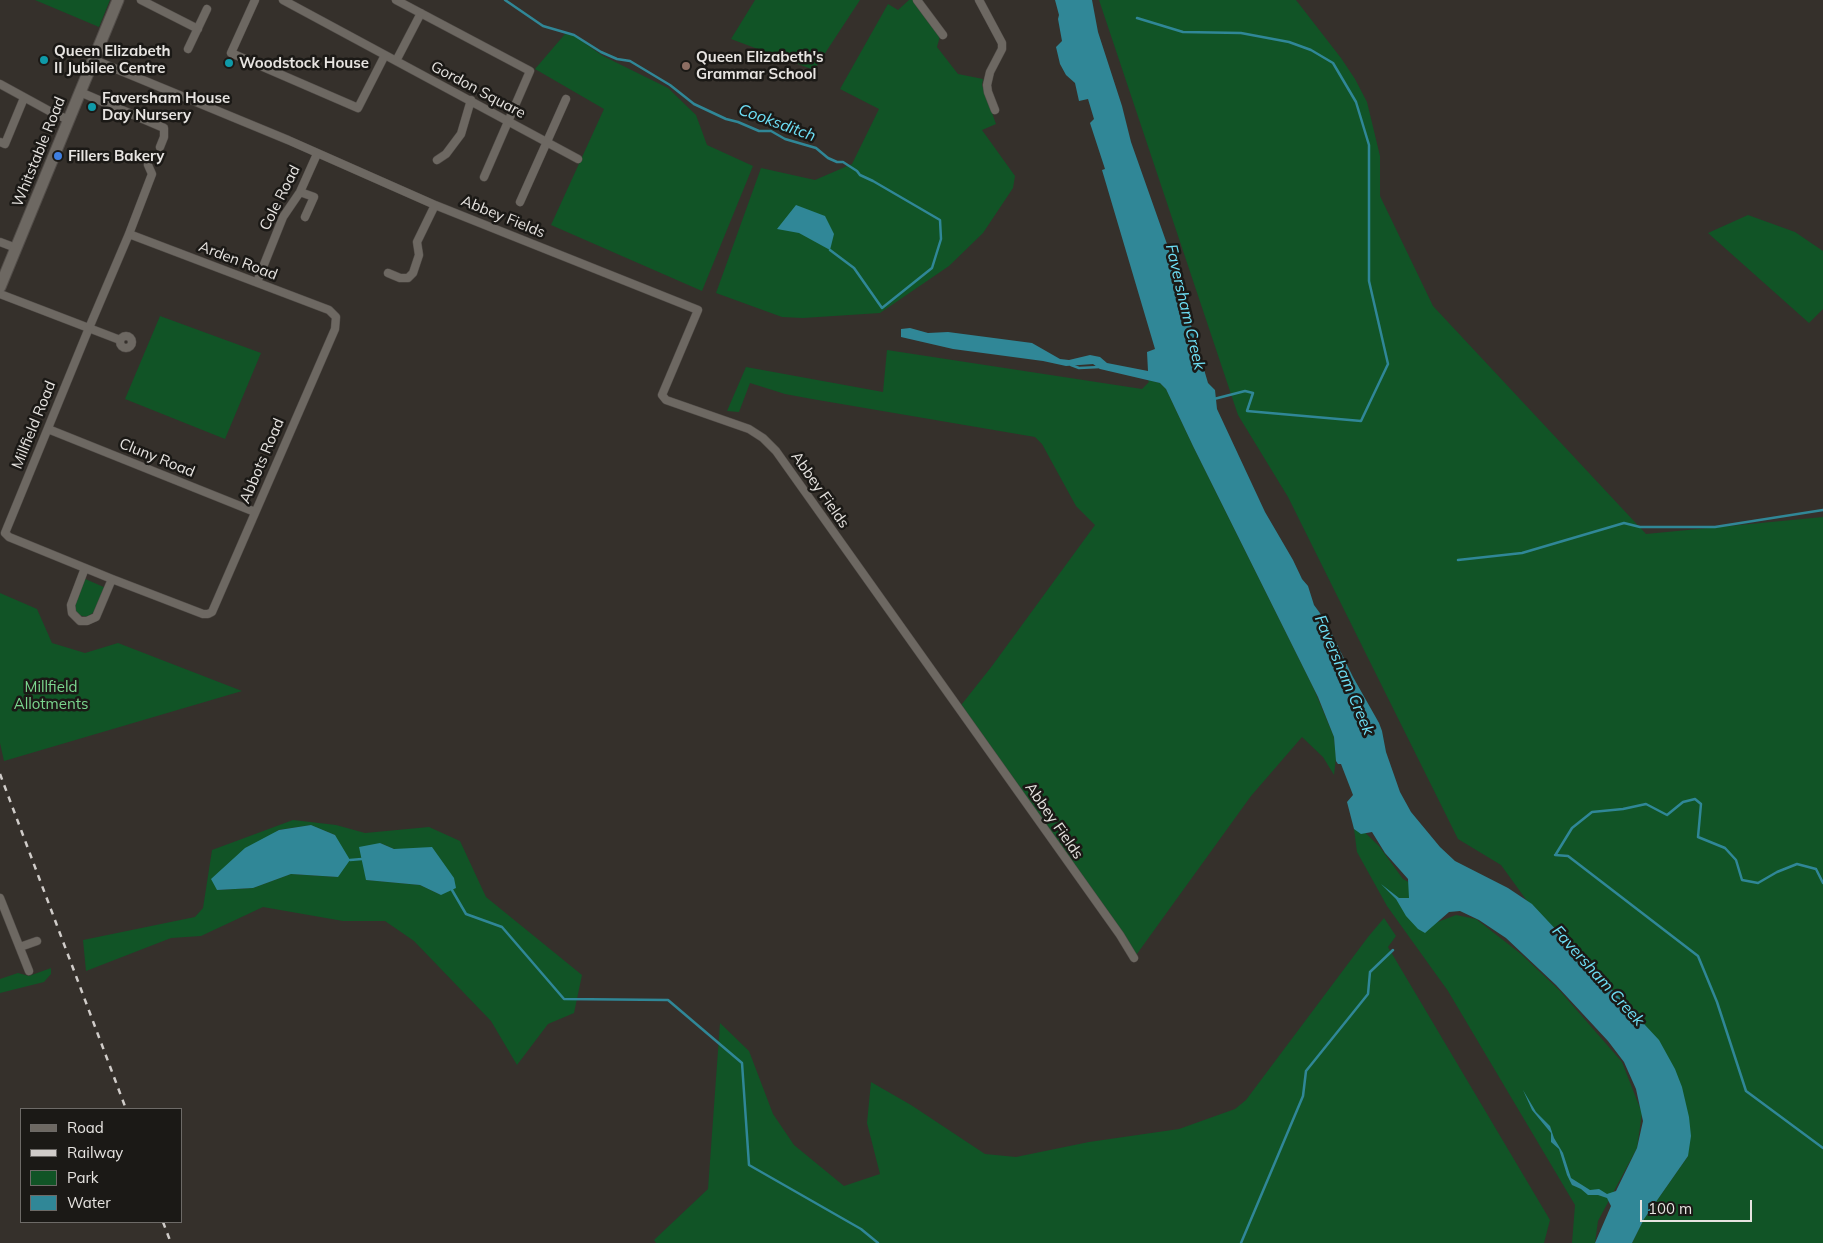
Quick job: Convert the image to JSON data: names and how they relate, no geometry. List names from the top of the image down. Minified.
{"streets":{"main road":["Whitstable Road"],"street":["Gordon Square","Cole Road","Abbey Fields","Arden Road","Millfield Road","Cluny Road","Abbots Road"]},"crossings":[["Whitstable Road","Abbey Fields"],["Cole Road","Abbey Fields"],["Cole Road","Arden Road"],["Arden Road","Millfield Road"],["Arden Road","Abbots Road"],["Millfield Road","Cluny Road"],["Cluny Road","Abbots Road"]],"water":["Cooksditch","Faversham Creek"],"parks":["Millfield Allotments"],"places":["Queen Elizabeth II Jubilee Centre","Woodstock House","Queen Elizabeth's Grammar School","Faversham House Day Nursery","Fillers Bakery"],"legend":["Road","Railway","Park","Water"],"scale_bar":"100 m"}
